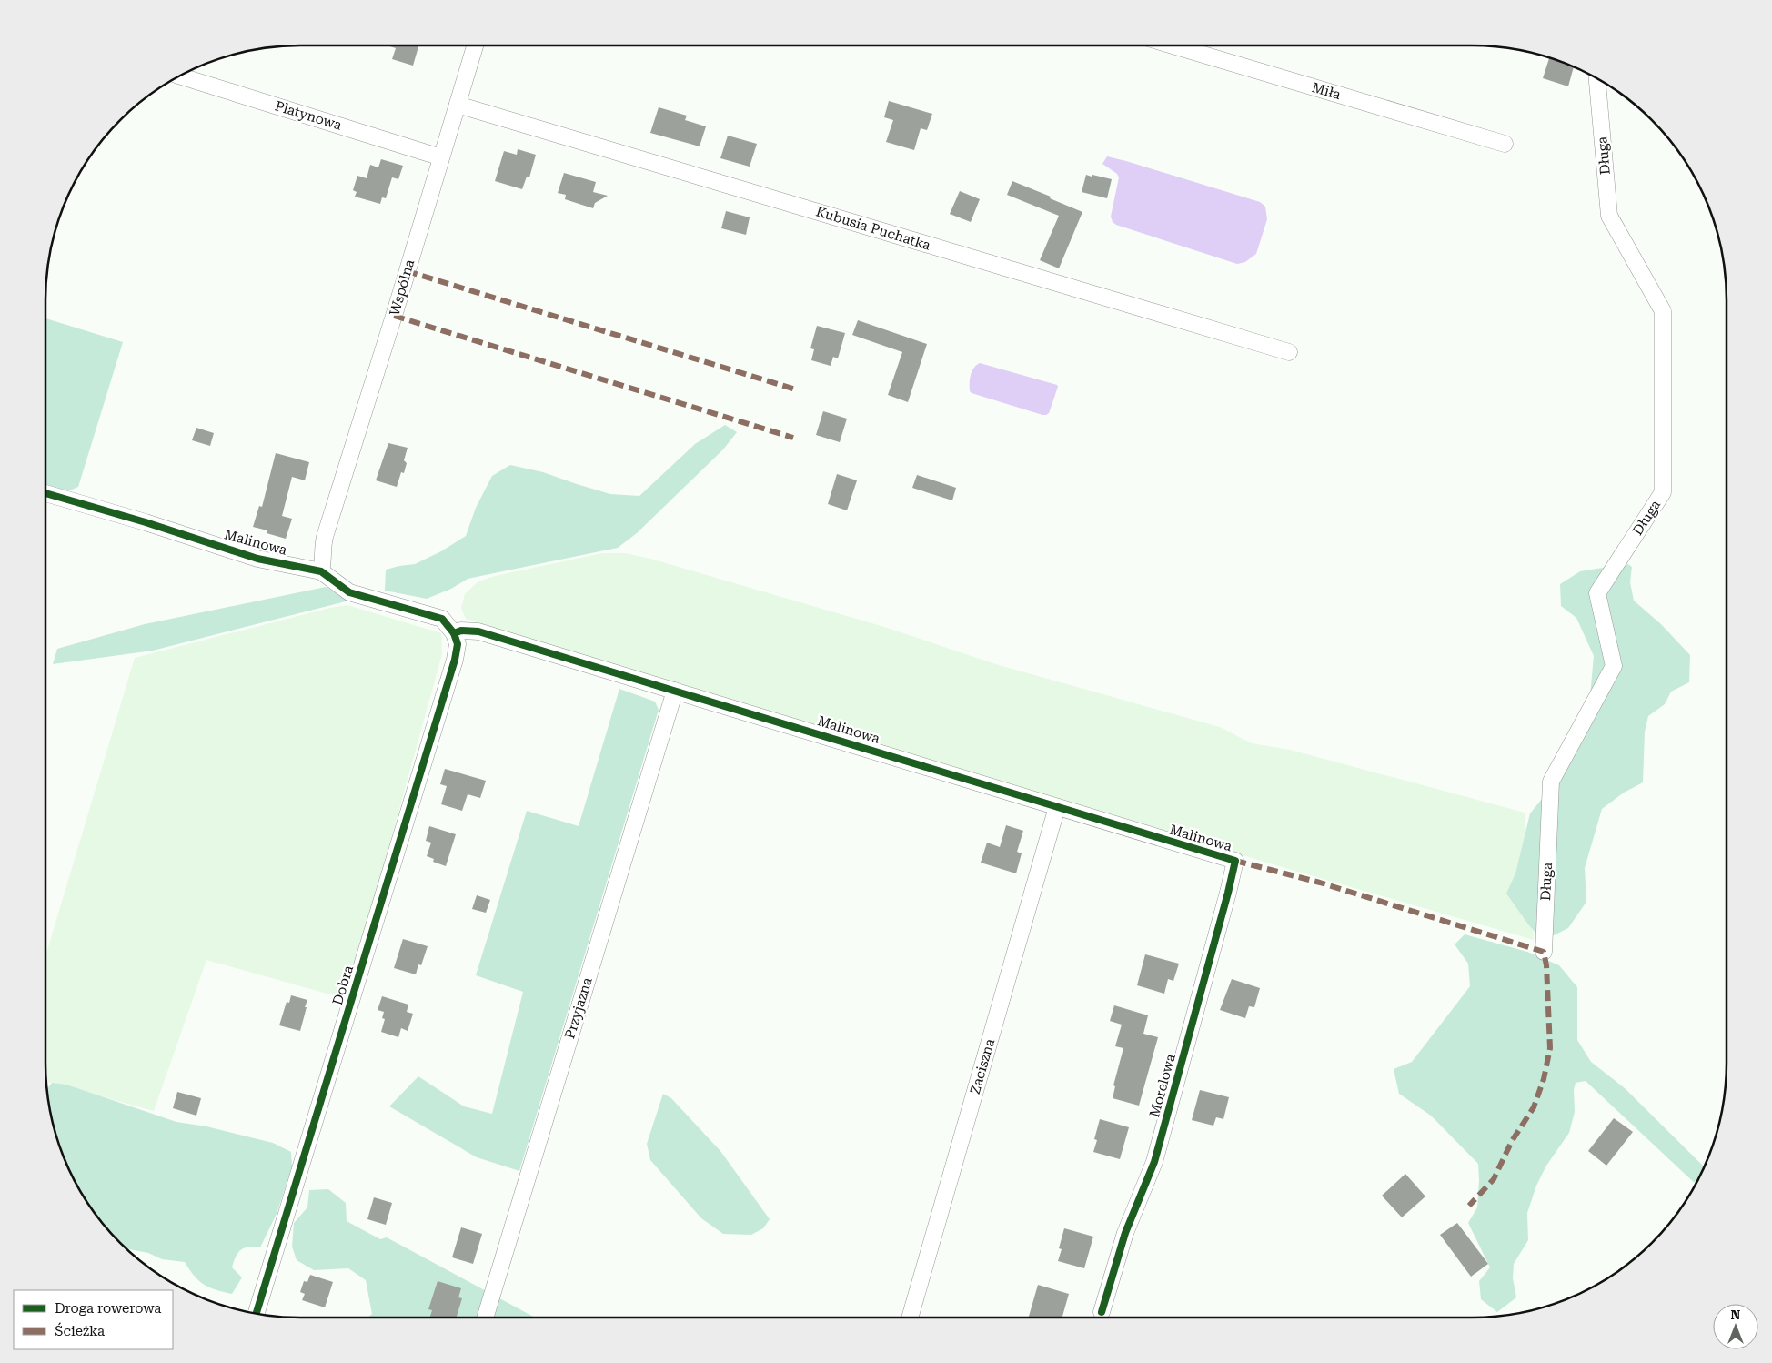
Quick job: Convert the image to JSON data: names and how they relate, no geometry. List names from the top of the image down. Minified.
{"streets":{"street":["Miła","Platynowa","Długa","Kubusia Puchatka","Wspólna","Malinowa","Dobra","Przyjazna","Zaciszna","Morelowa"]},"crossings":[["Platynowa","Wspólna"],["Kubusia Puchatka","Wspólna"],["Wspólna","Malinowa"],["Malinowa","Dobra"],["Malinowa","Przyjazna"],["Malinowa","Zaciszna"],["Malinowa","Morelowa"]],"legend":["Droga rowerowa","Ścieżka"],"north":"top"}
